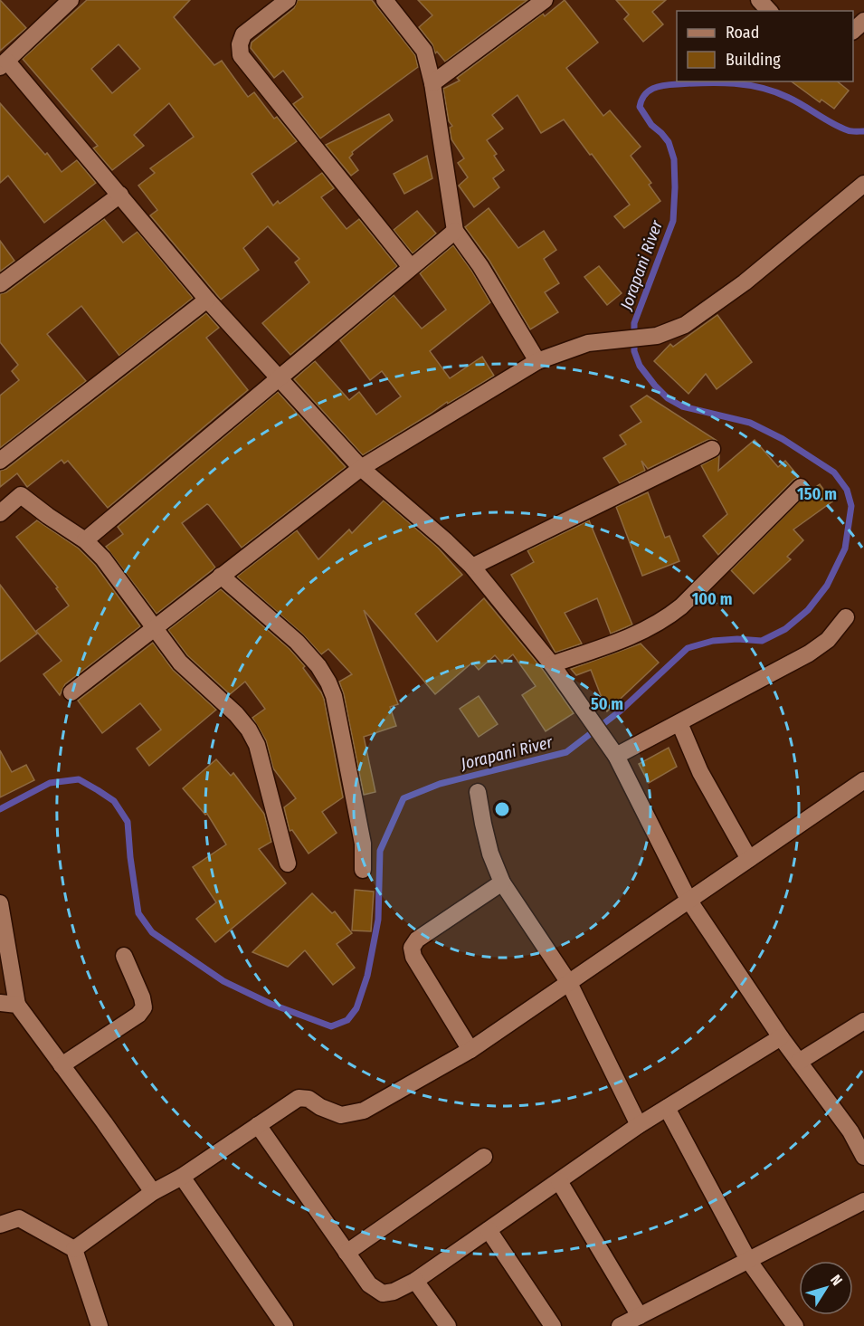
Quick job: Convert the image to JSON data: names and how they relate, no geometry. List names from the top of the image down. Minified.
{"water":["Jorapani River"],"legend":["Road","Building"],"north":"top right","rings":["150 m","100 m","50 m"]}
